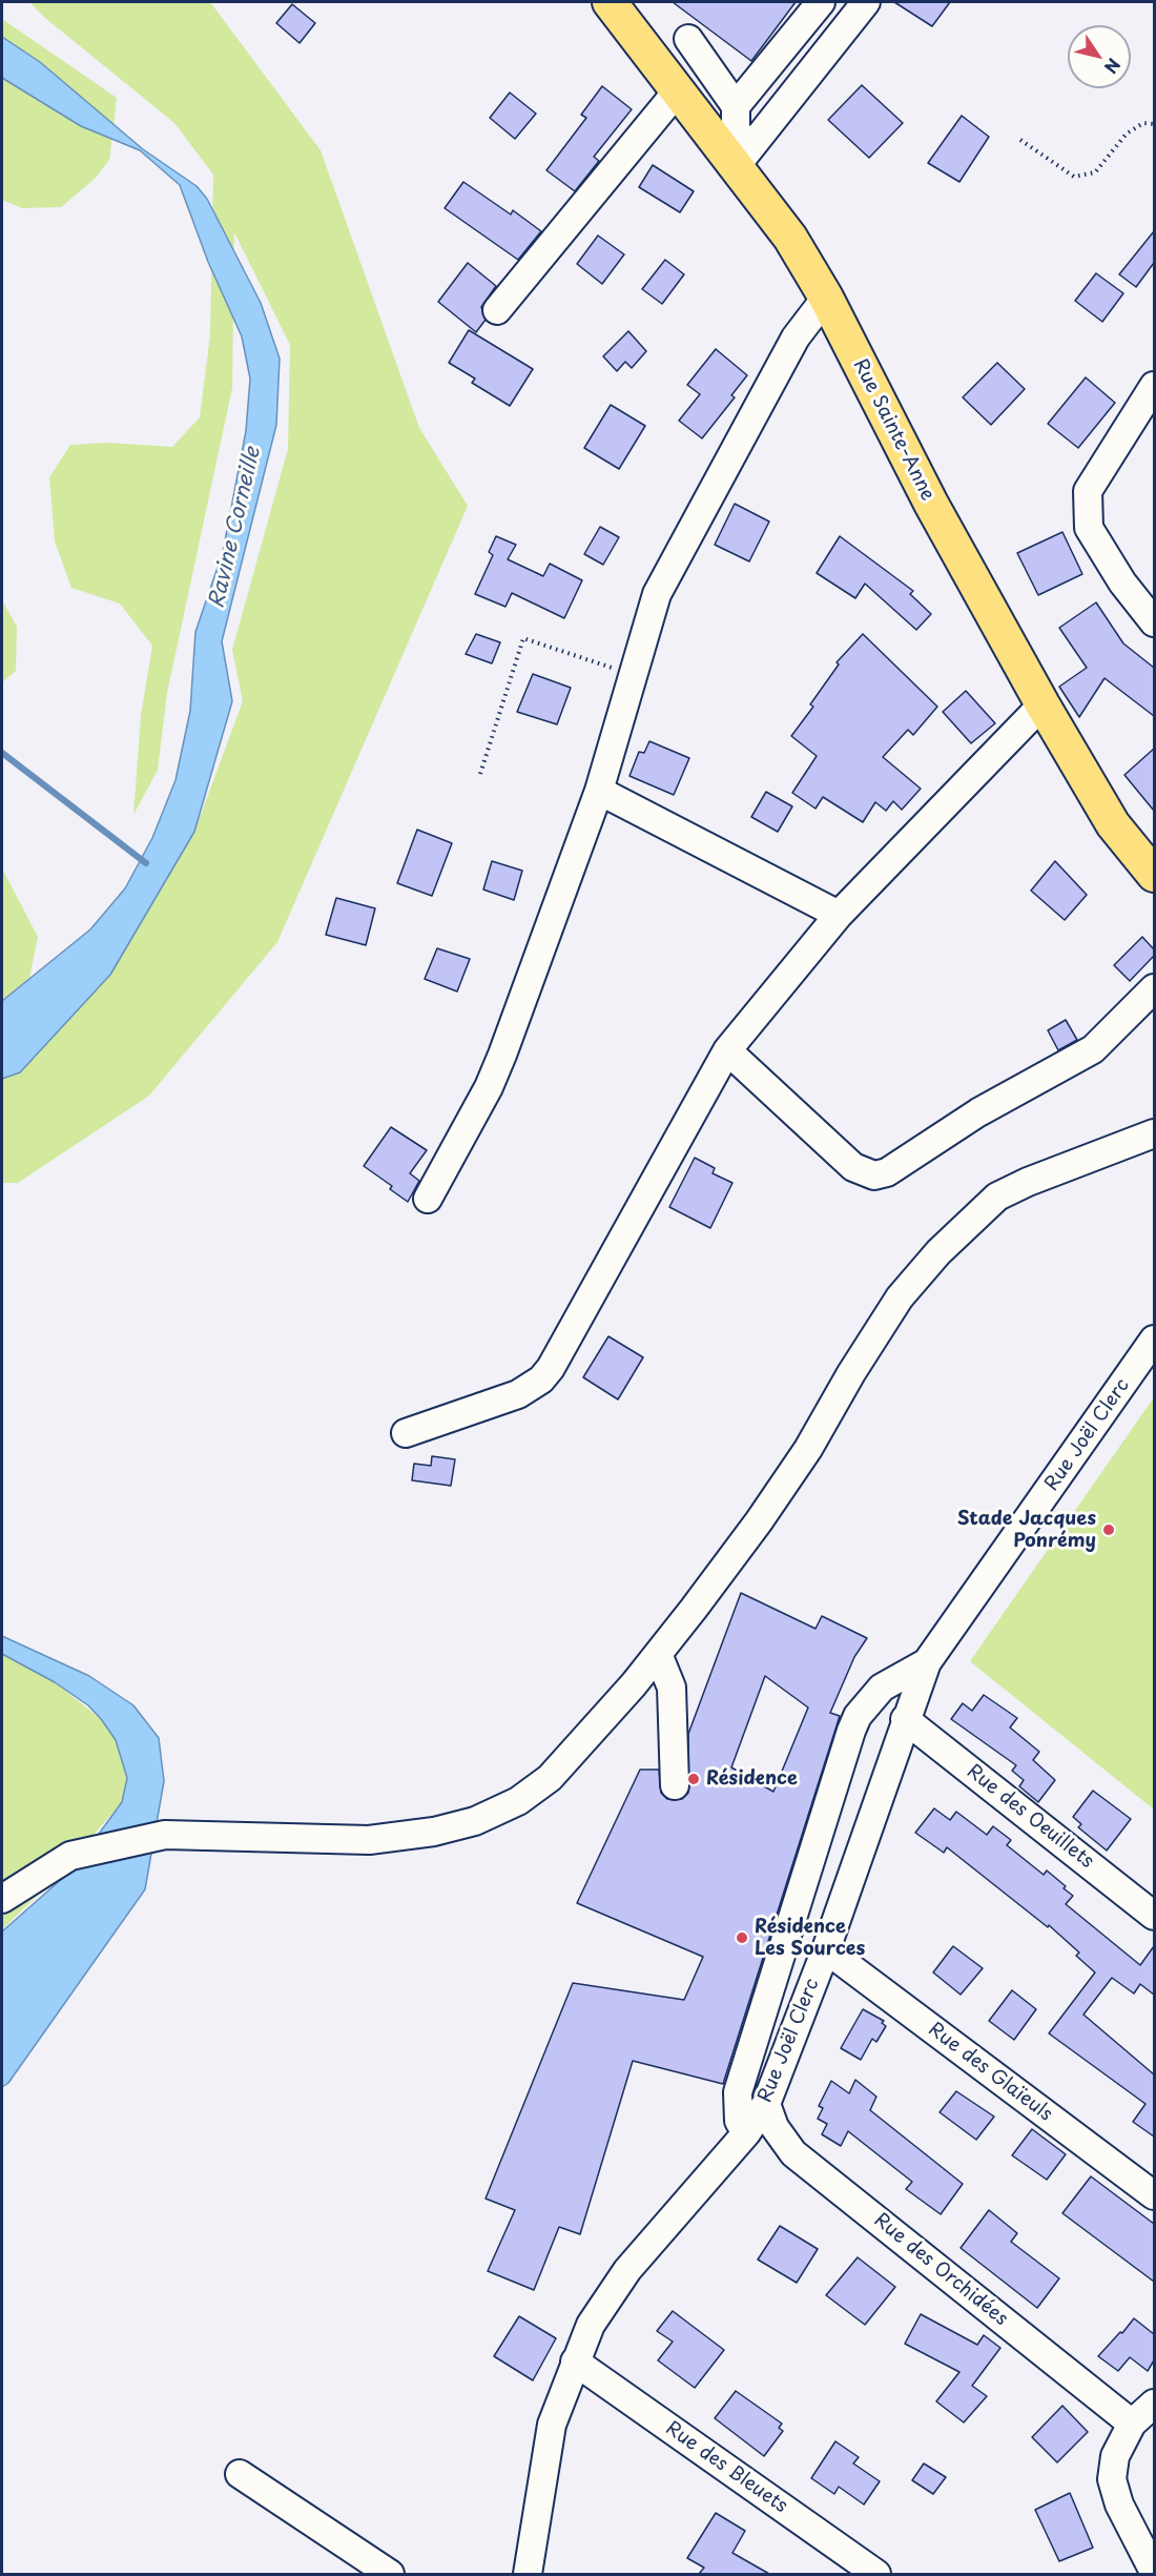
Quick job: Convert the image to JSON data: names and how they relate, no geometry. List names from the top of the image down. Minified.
{"streets":{"main road":["Rue Sainte-Anne"],"street":["Rue Joël Clerc","Rue des Oeuillets","Rue des Glaïeuls","Rue des Orchidées","Rue des Bleuets"]},"crossings":[["Rue Joël Clerc","Rue des Oeuillets"],["Rue Joël Clerc","Rue des Glaïeuls"],["Rue Joël Clerc","Rue des Orchidées"],["Rue Joël Clerc","Rue des Bleuets"]],"water":["Ravine Corneille"],"places":["Stade Jacques Ponrémy","Résidence","Résidence Les Sources"],"north":"bottom right"}
